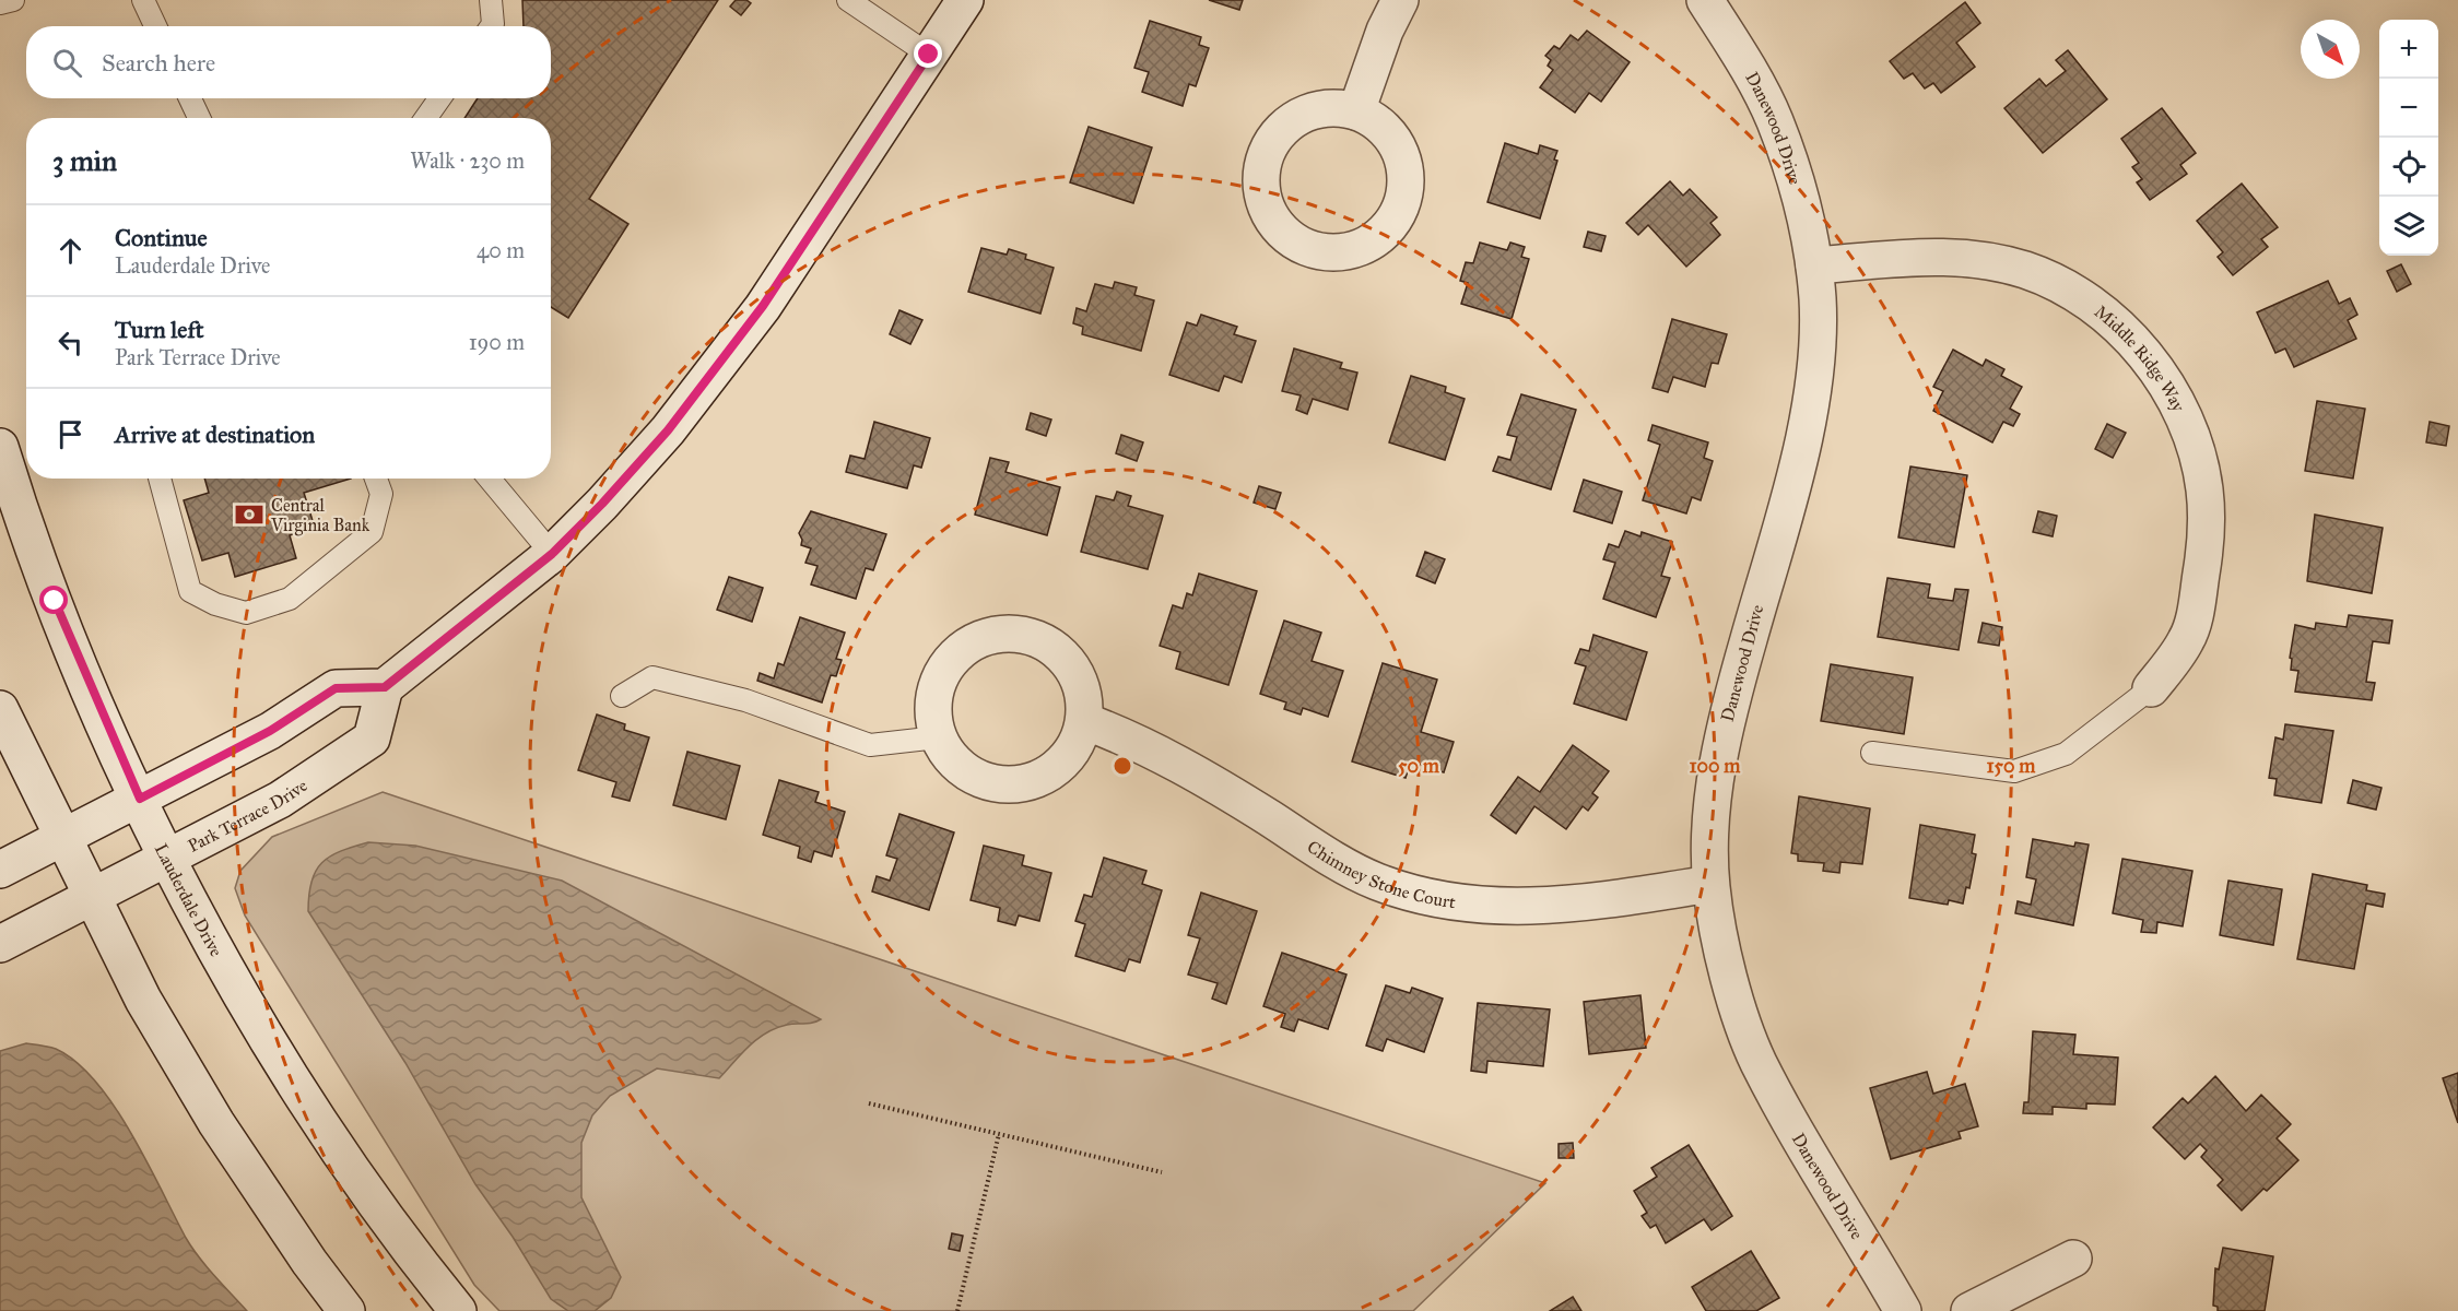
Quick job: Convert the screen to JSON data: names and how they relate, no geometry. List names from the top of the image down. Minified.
{"streets":{"street":["Danewood Drive","Middle Ridge Way","Park Terrace Drive","Chimney Stone Court","Lauderdale Drive"]},"crossings":[["Danewood Drive","Middle Ridge Way"],["Danewood Drive","Chimney Stone Court"],["Park Terrace Drive","Lauderdale Drive"]],"places":{"bank":["Central Virginia Bank"]},"north":"bottom right","page":{"map_buttons":["+","−"],"search":"Search here","heading":["3 min","Walk · 230 m"],"list":[["Continue","Lauderdale Drive","40 m"],["Turn left","Park Terrace Drive","190 m"],"Arrive at destination"]},"rings":["50 m","100 m","150 m"]}
